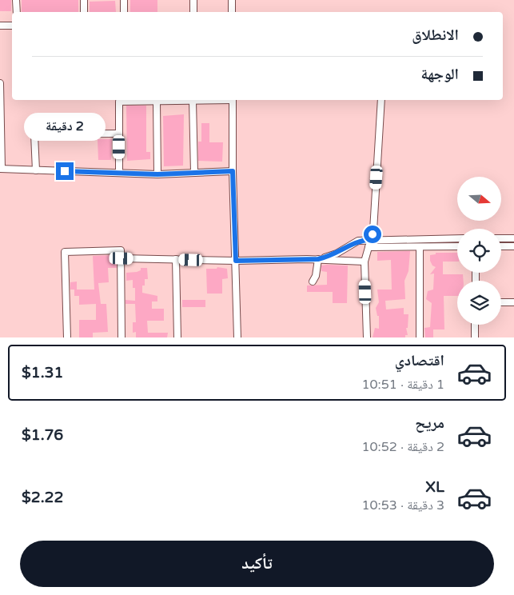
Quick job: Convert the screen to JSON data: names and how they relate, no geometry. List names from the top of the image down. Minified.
{"north":"right","page":{"banner":["الانطلاق","الوجهة"],"bubble":"2 دقيقة","list":[{"name":"اقتصادي","note":"1 دقيقة · 10:51","value":"$1.31"},{"name":"مريح","note":"2 دقيقة · 10:52","value":"$1.76"},{"name":"XL","note":"3 دقيقة · 10:53","value":"$2.22"}],"buttons":"تأكيد"}}
